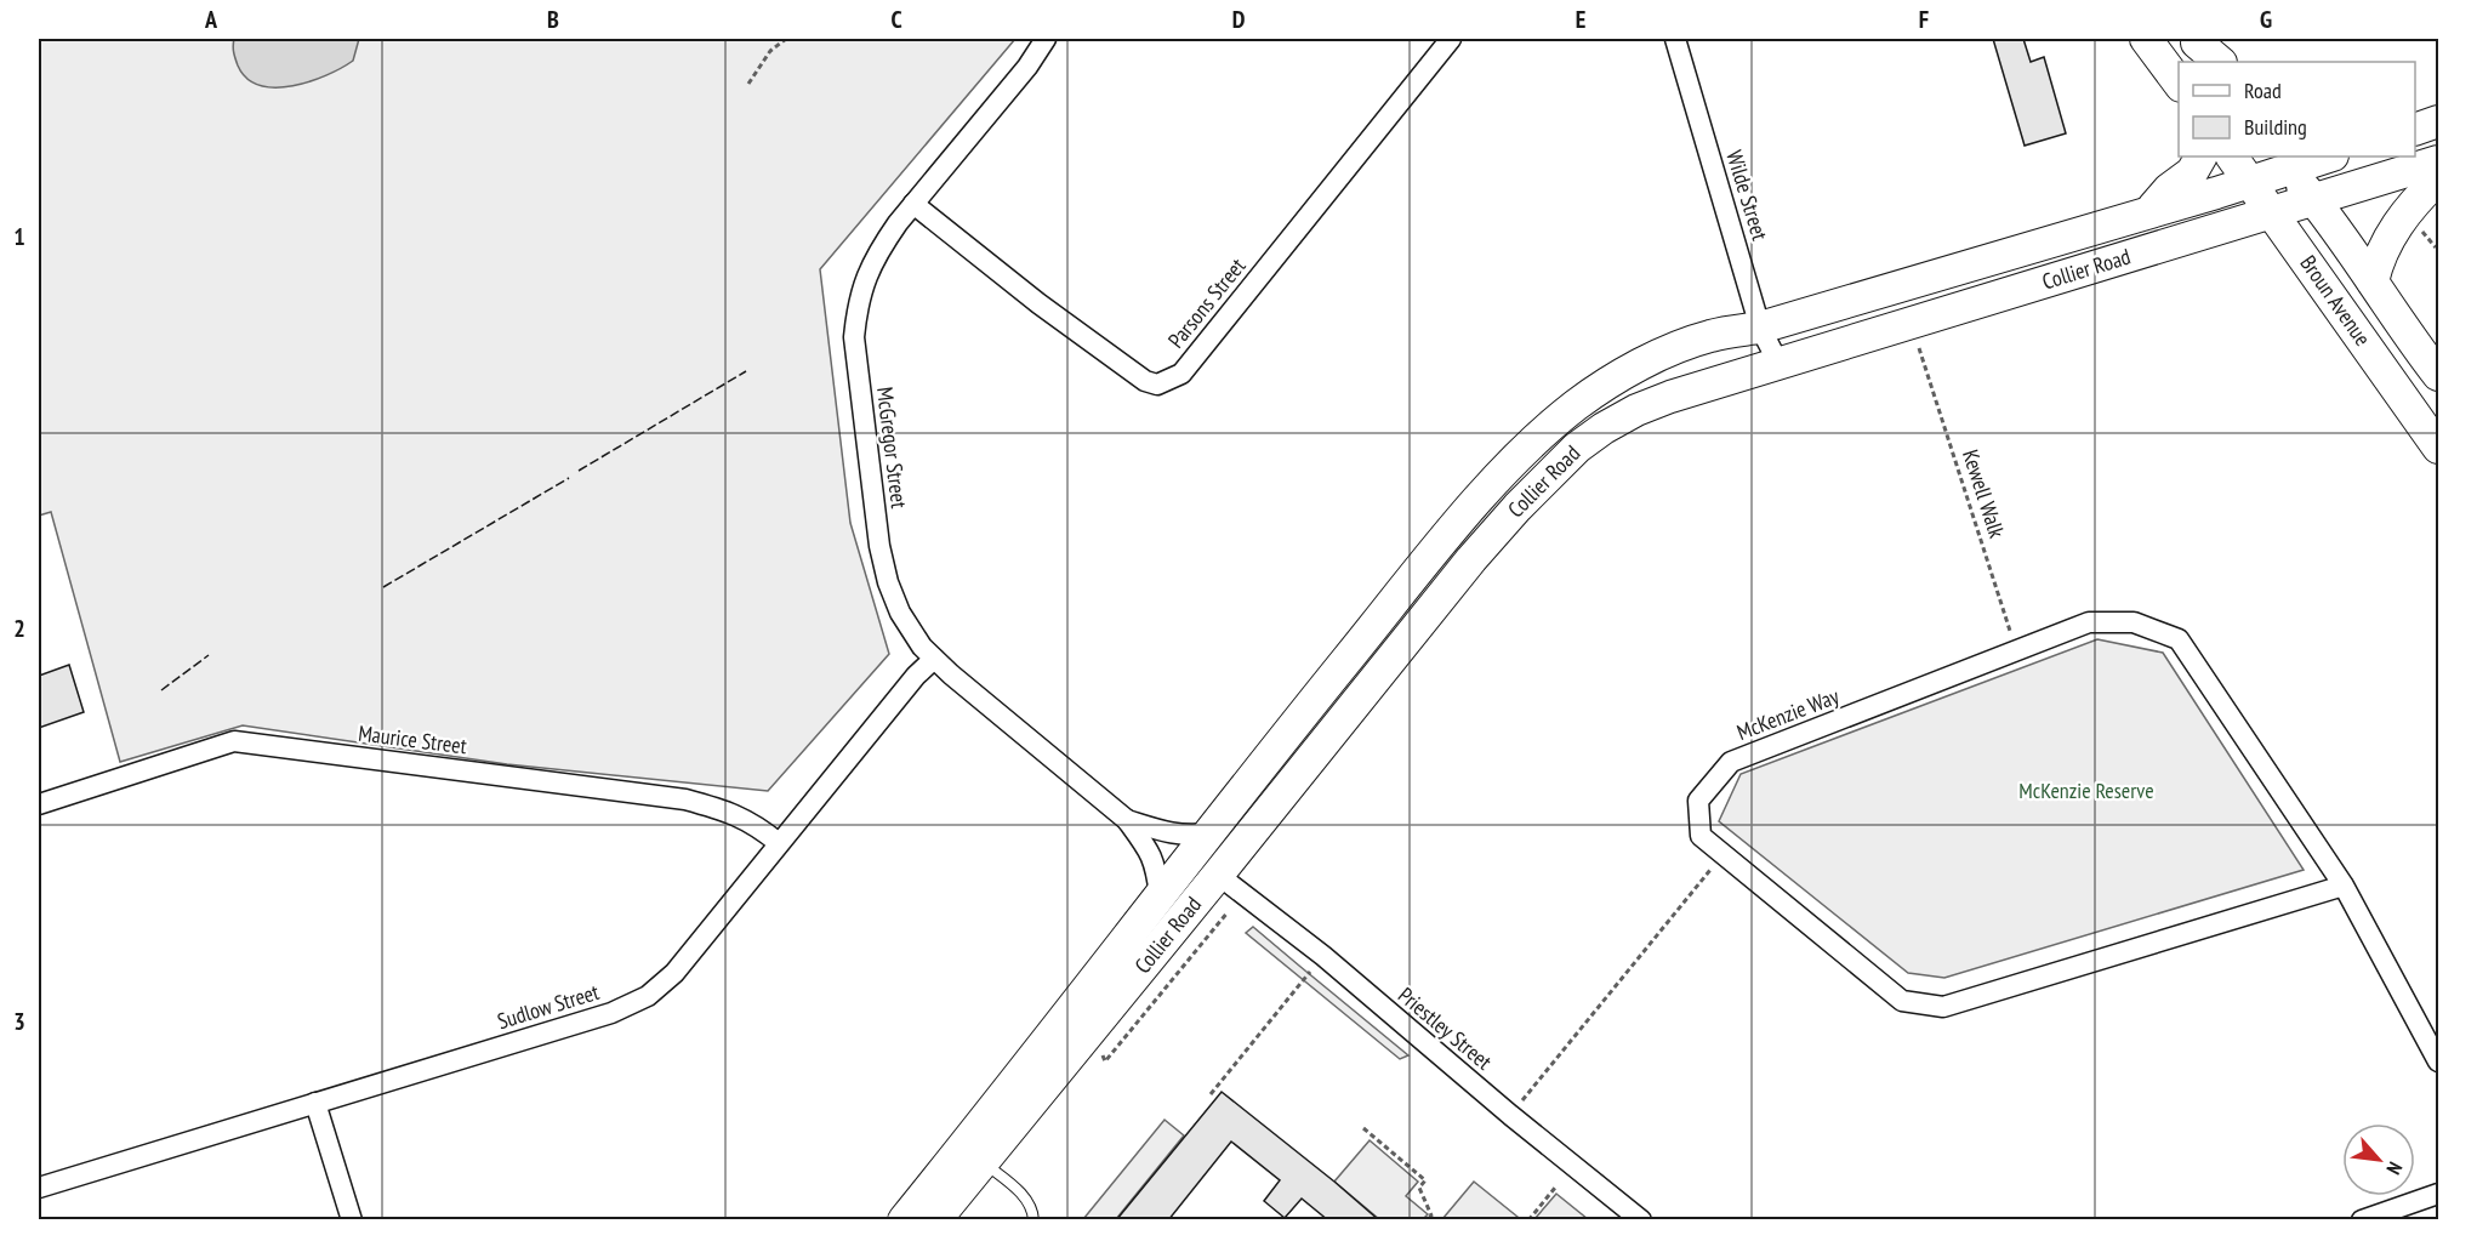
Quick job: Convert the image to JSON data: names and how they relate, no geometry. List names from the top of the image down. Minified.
{"streets":{"main road":["Collier Road","Broun Avenue"],"street":["Wilde Street","Parsons Street","McGregor Street","McKenzie Way","Maurice Street","Sudlow Street","Priestley Street"],"path":["Kewell Walk"]},"crossings":[["Wilde Street","Collier Road"],["Collier Road","Broun Avenue"],["Collier Road","McGregor Street"],["Collier Road","Priestley Street"],["Parsons Street","McGregor Street"],["McGregor Street","Sudlow Street"],["Kewell Walk","McKenzie Way"],["Maurice Street","Sudlow Street"]],"parks":["McKenzie Reserve"],"legend":["Road","Building"],"north":"bottom right","grid":{"columns":["A","B","C","D","E","F","G"],"rows":["1","2","3"]}}
